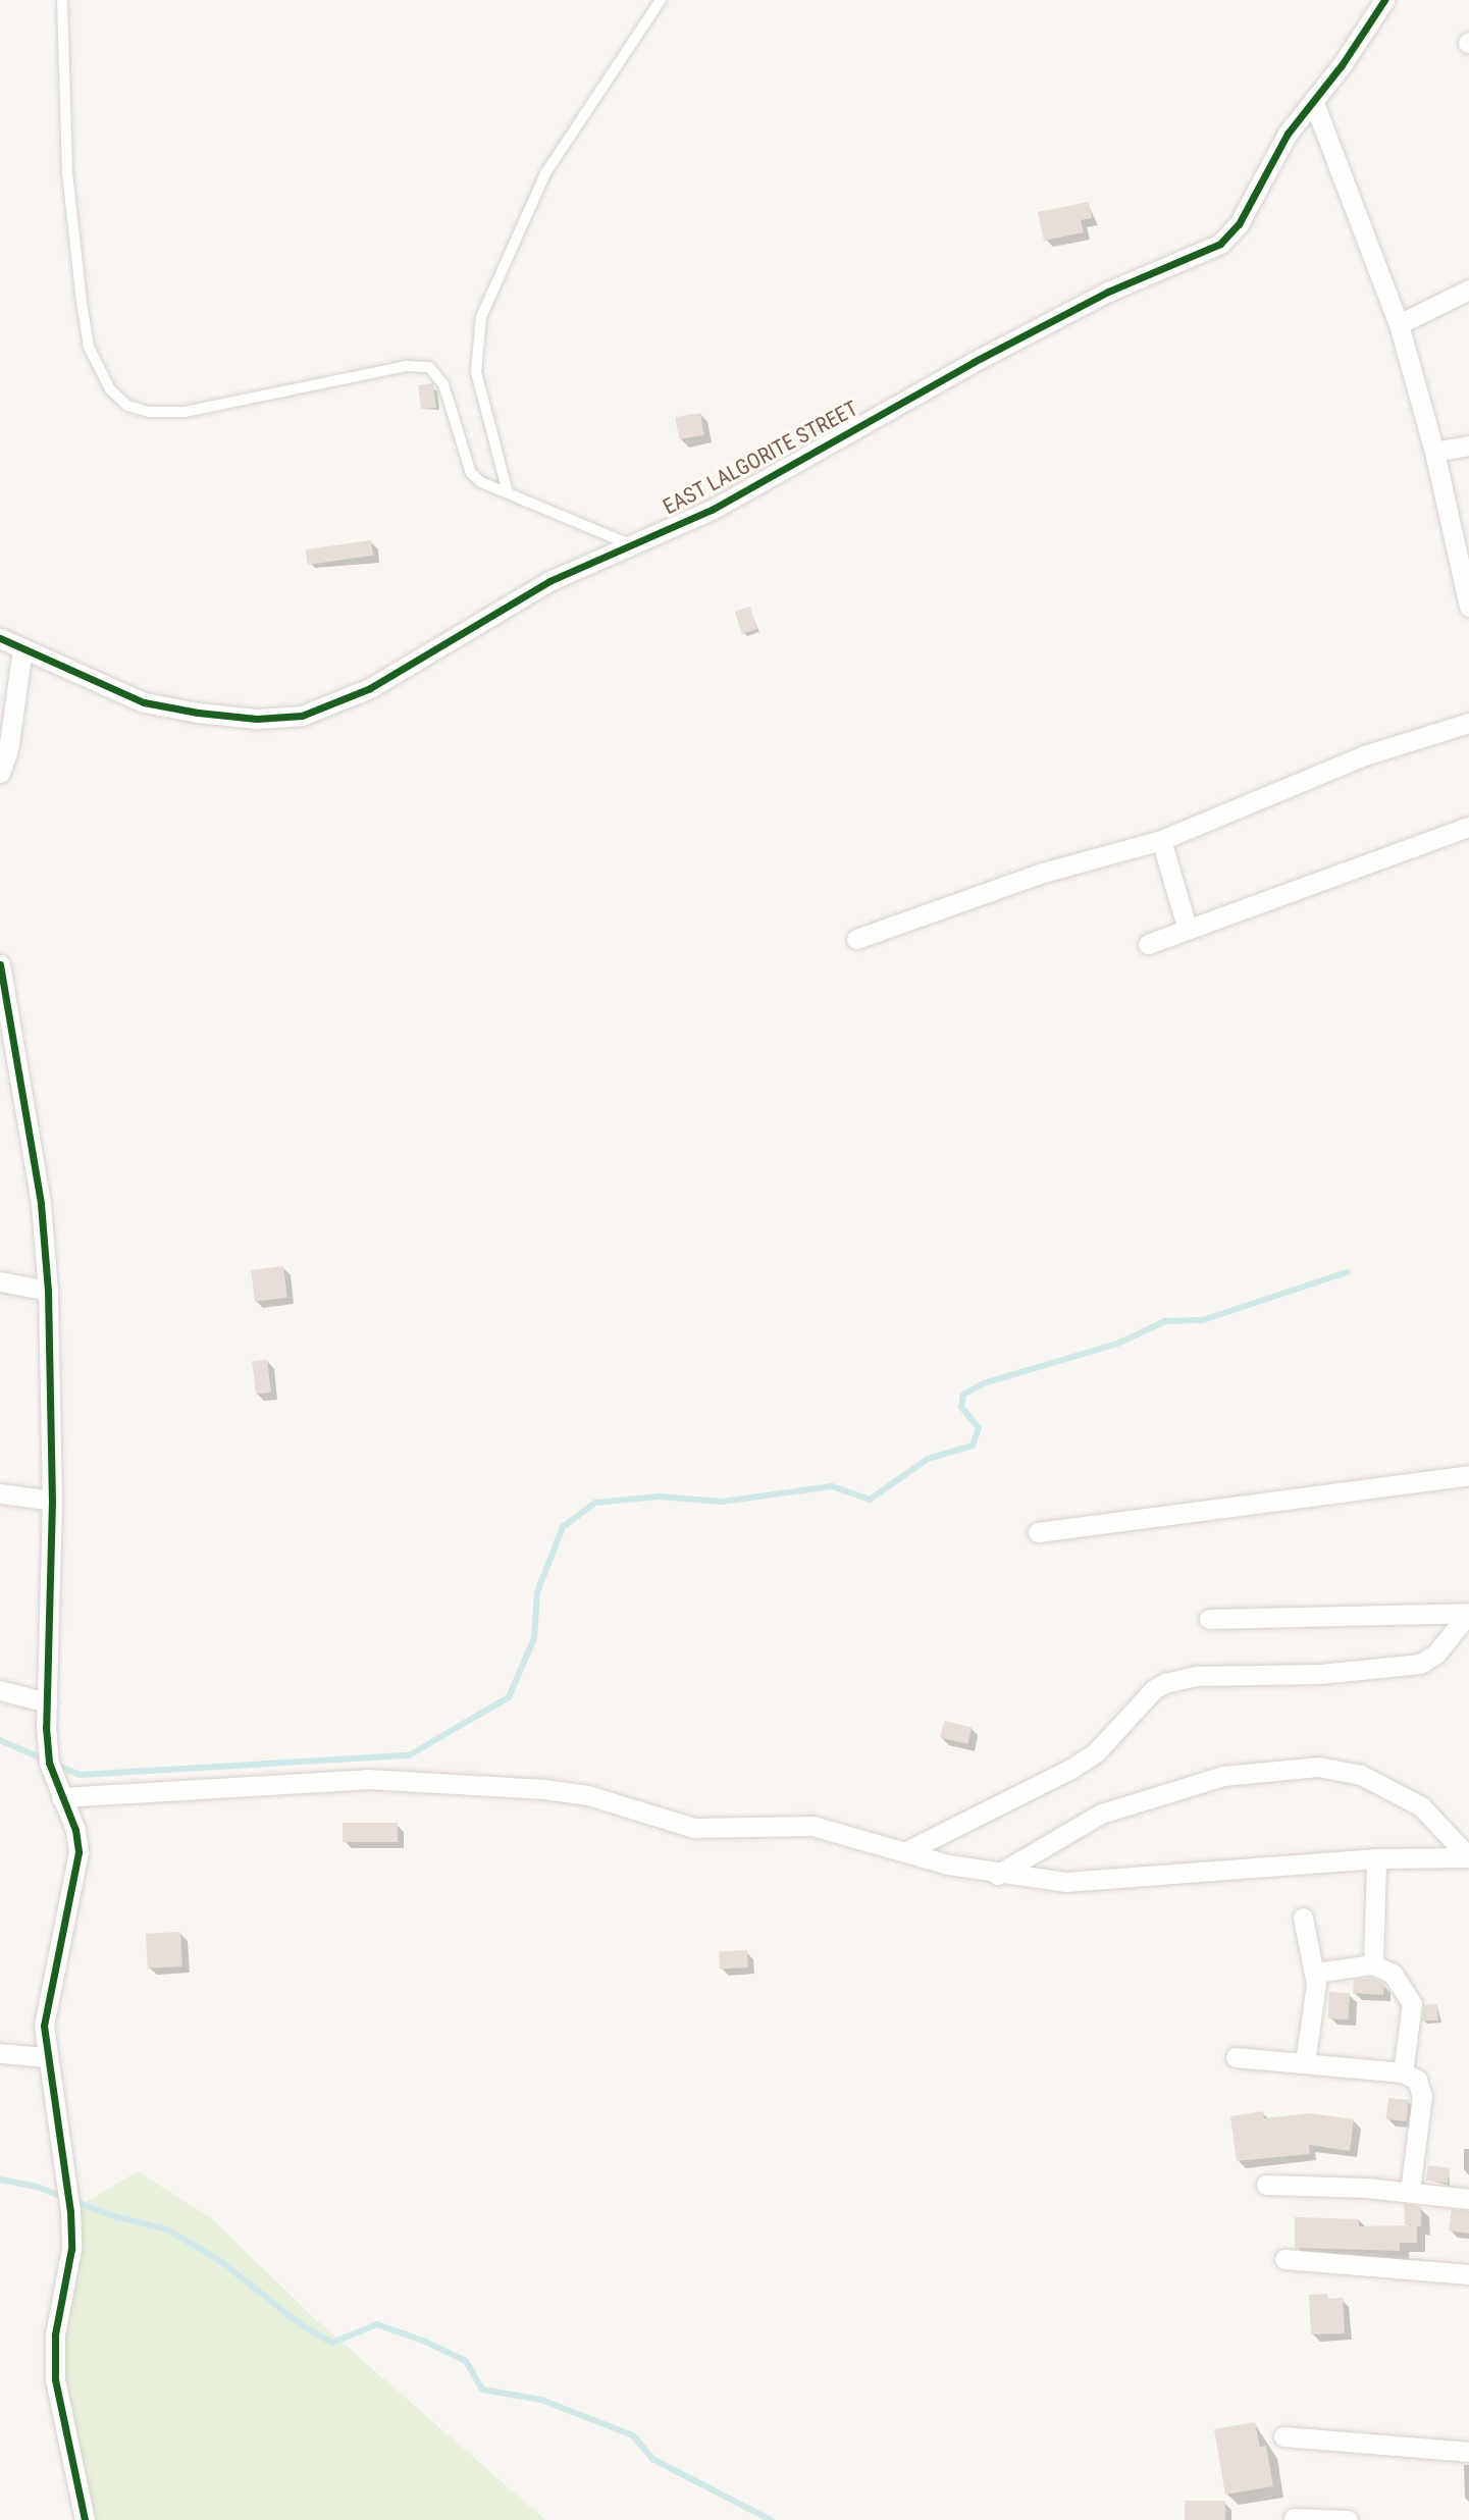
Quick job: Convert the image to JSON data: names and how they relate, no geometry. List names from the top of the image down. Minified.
{"streets":{"street":["EAST LALGORITE STREET"]}}
